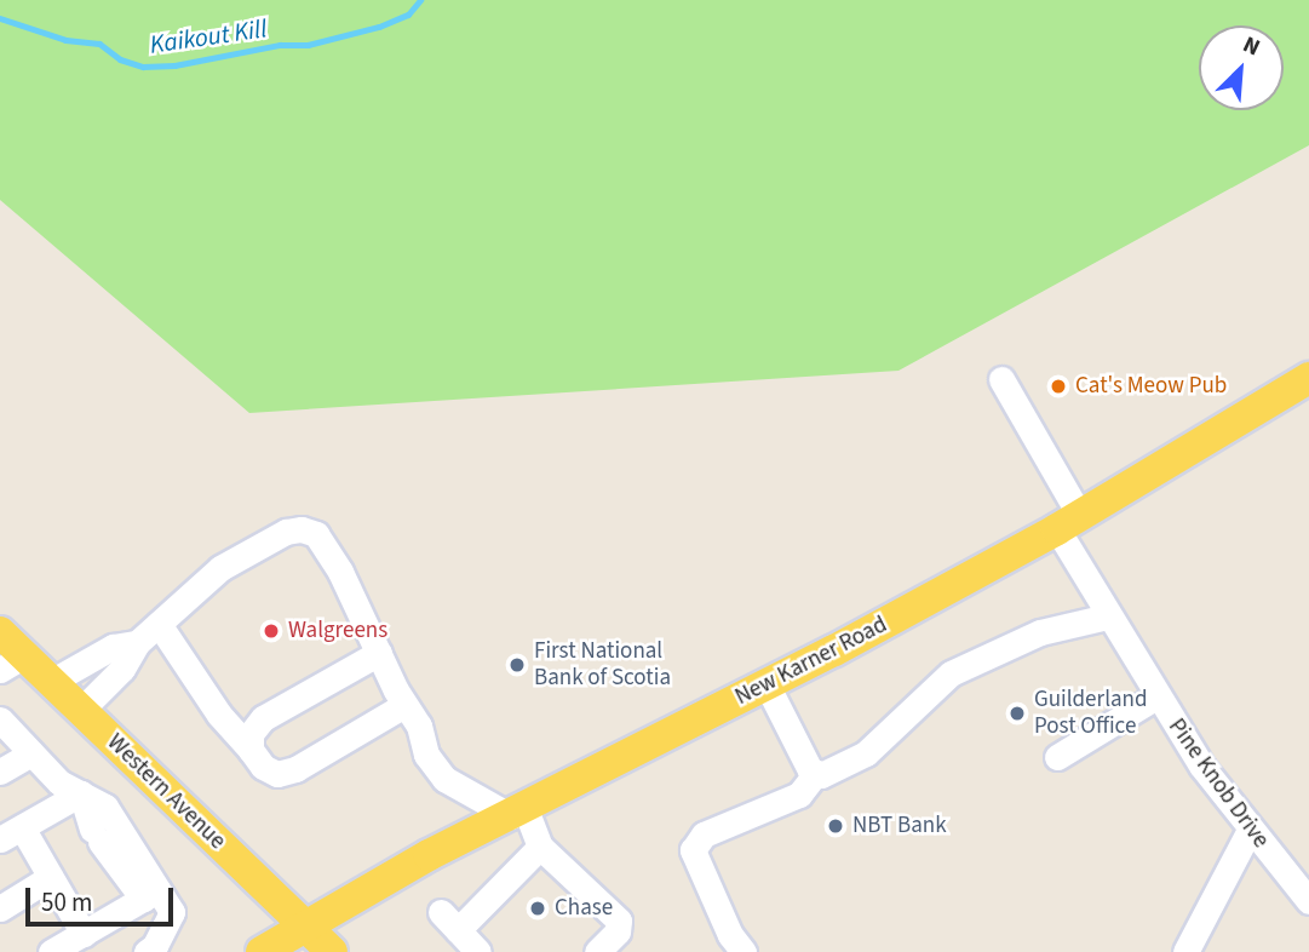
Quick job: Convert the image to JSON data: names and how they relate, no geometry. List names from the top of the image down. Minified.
{"streets":{"main road":["New Karner Road","Western Avenue"],"street":["Pine Knob Drive"]},"crossings":[["New Karner Road","Pine Knob Drive"],["New Karner Road","Western Avenue"]],"water":["Kaikout Kill"],"places":["Cat's Meow Pub","Walgreens","First National Bank of Scotia","Guilderland Post Office","NBT Bank","Chase"],"scale_bar":"50 m","north":"top right"}
